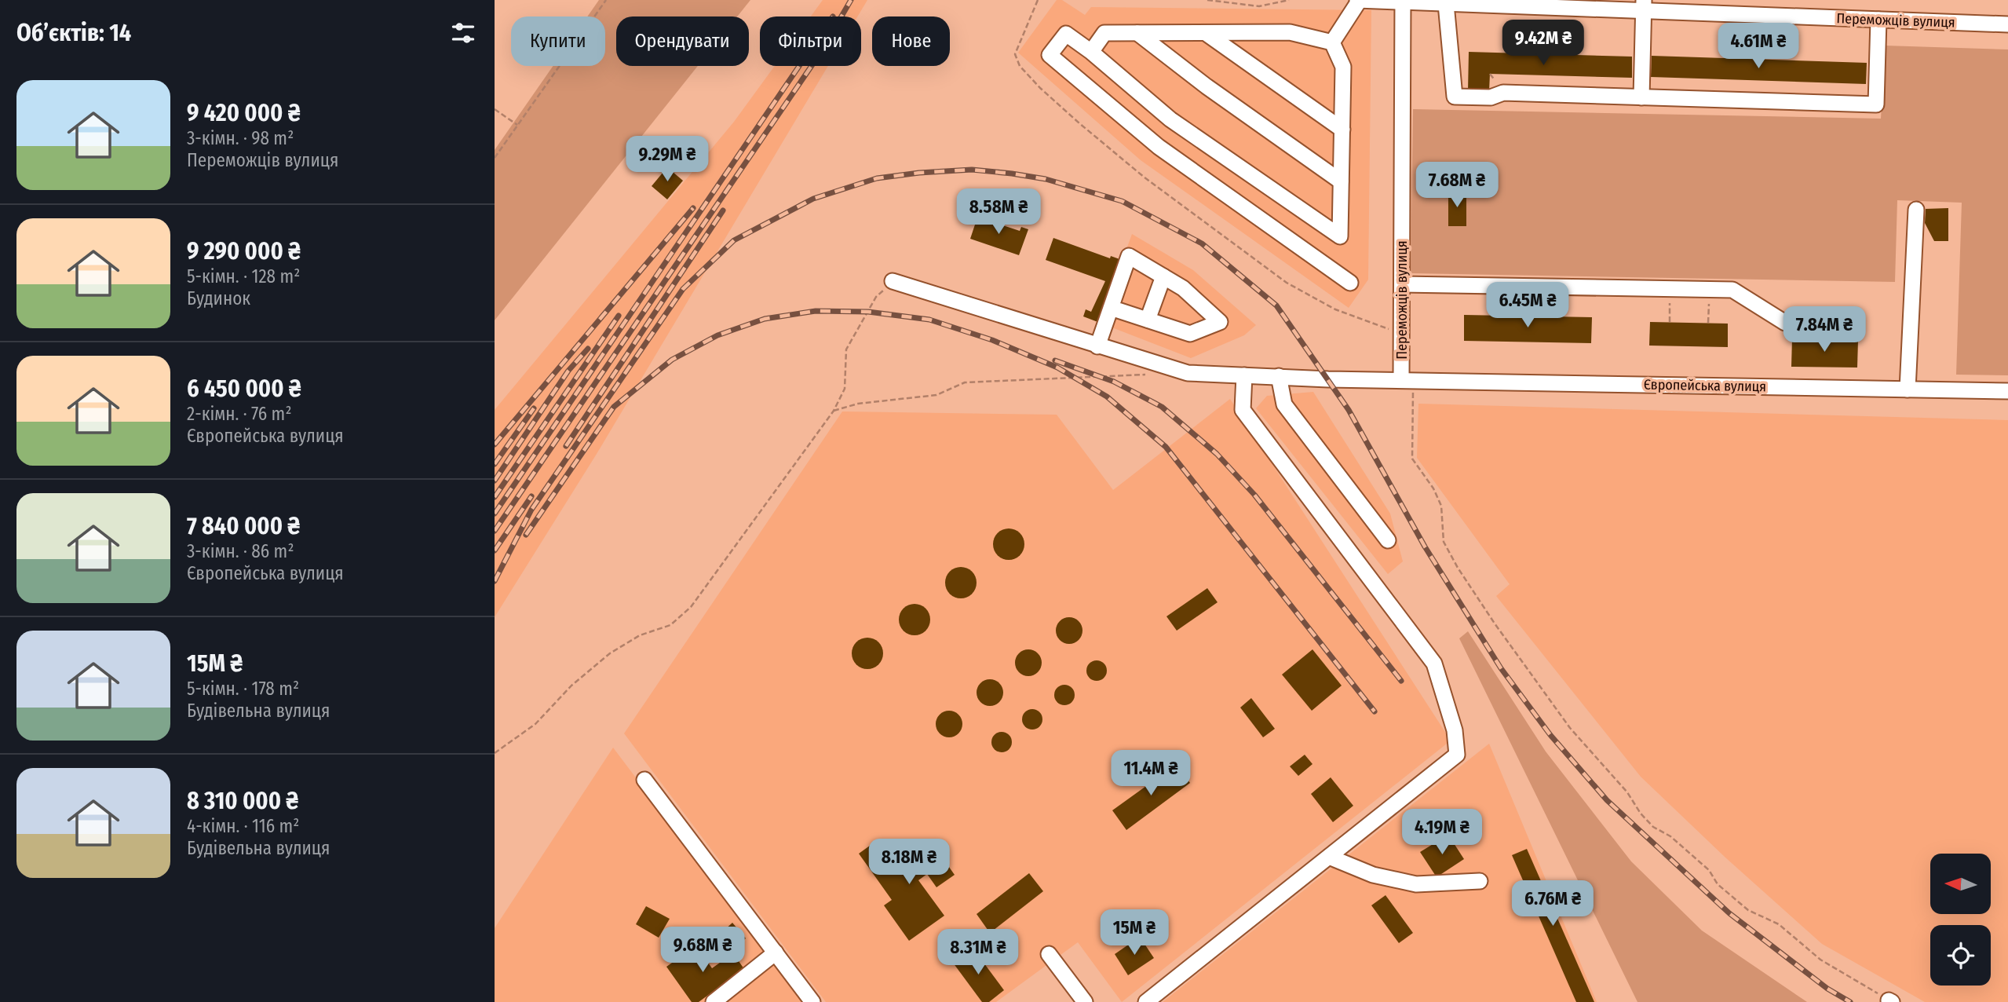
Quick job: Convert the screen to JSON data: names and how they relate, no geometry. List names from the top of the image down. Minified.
{"streets":{"street":["Переможців вулиця","Європейська вулиця"]},"crossings":[["Переможців вулиця","Європейська вулиця"]],"north":"left","page":{"heading":"Об’єктів: 14","chip":["Купити","Орендувати","Фільтри","Нове"],"price":["9.42M ₴","4.61M ₴","9.29M ₴","7.68M ₴","8.58M ₴","6.45M ₴","7.84M ₴","11.4M ₴","4.19M ₴","8.18M ₴","6.76M ₴","15M ₴","9.68M ₴","8.31M ₴"],"list":[{"name":"9 420 000 ₴","note":"3-кімн. · 98 m² · Переможців вулиця"},{"name":"9 290 000 ₴","note":"5-кімн. · 128 m² · Будинок"},{"name":"6 450 000 ₴","note":"2-кімн. · 76 m² · Європейська вулиця"},{"name":"7 840 000 ₴","note":"3-кімн. · 86 m² · Європейська вулиця"},{"name":"15M ₴","note":"5-кімн. · 178 m² · Будівельна вулиця"},{"name":"8 310 000 ₴","note":"4-кімн. · 116 m² · Будівельна вулиця"}]}}
